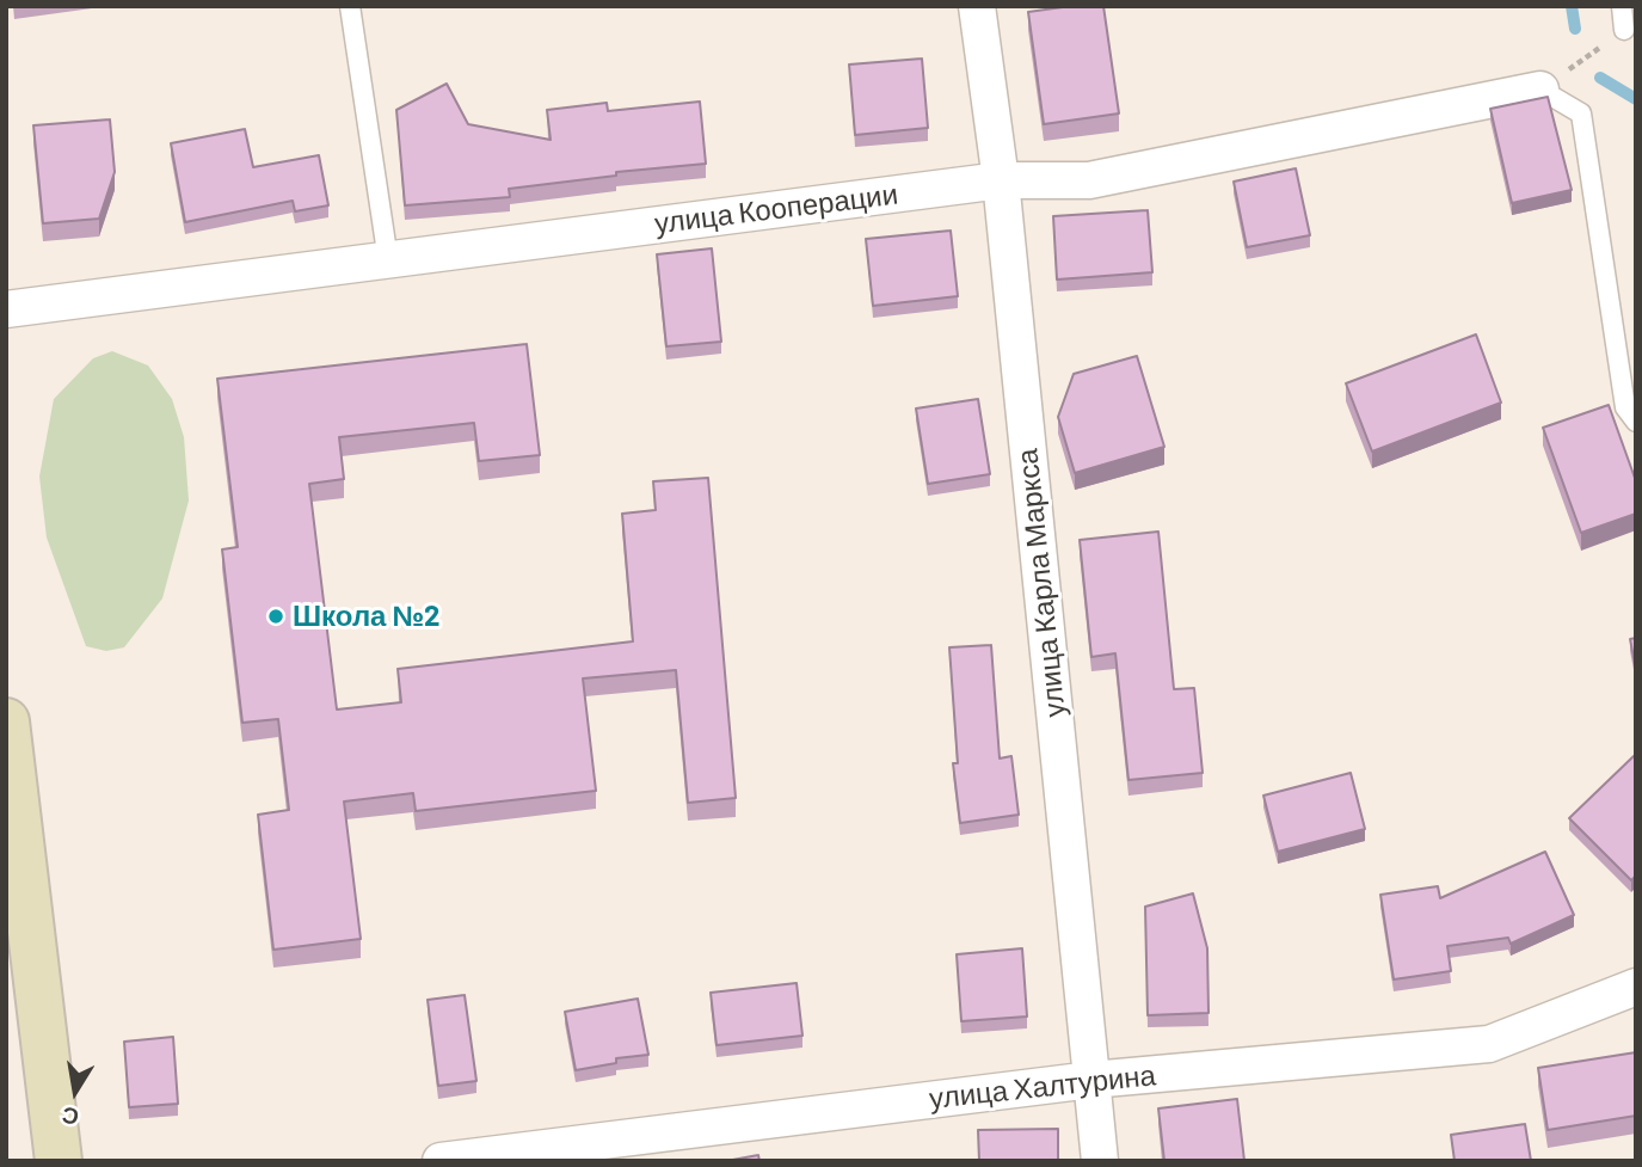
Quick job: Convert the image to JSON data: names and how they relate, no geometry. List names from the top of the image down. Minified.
{"streets":{"street":["улица Кооперации","улица Карла Маркса","улица Халтурина"]},"crossings":[["улица Кооперации","улица Карла Маркса"],["улица Карла Маркса","улица Халтурина"]],"places":["Школа №2"],"north":"bottom"}
